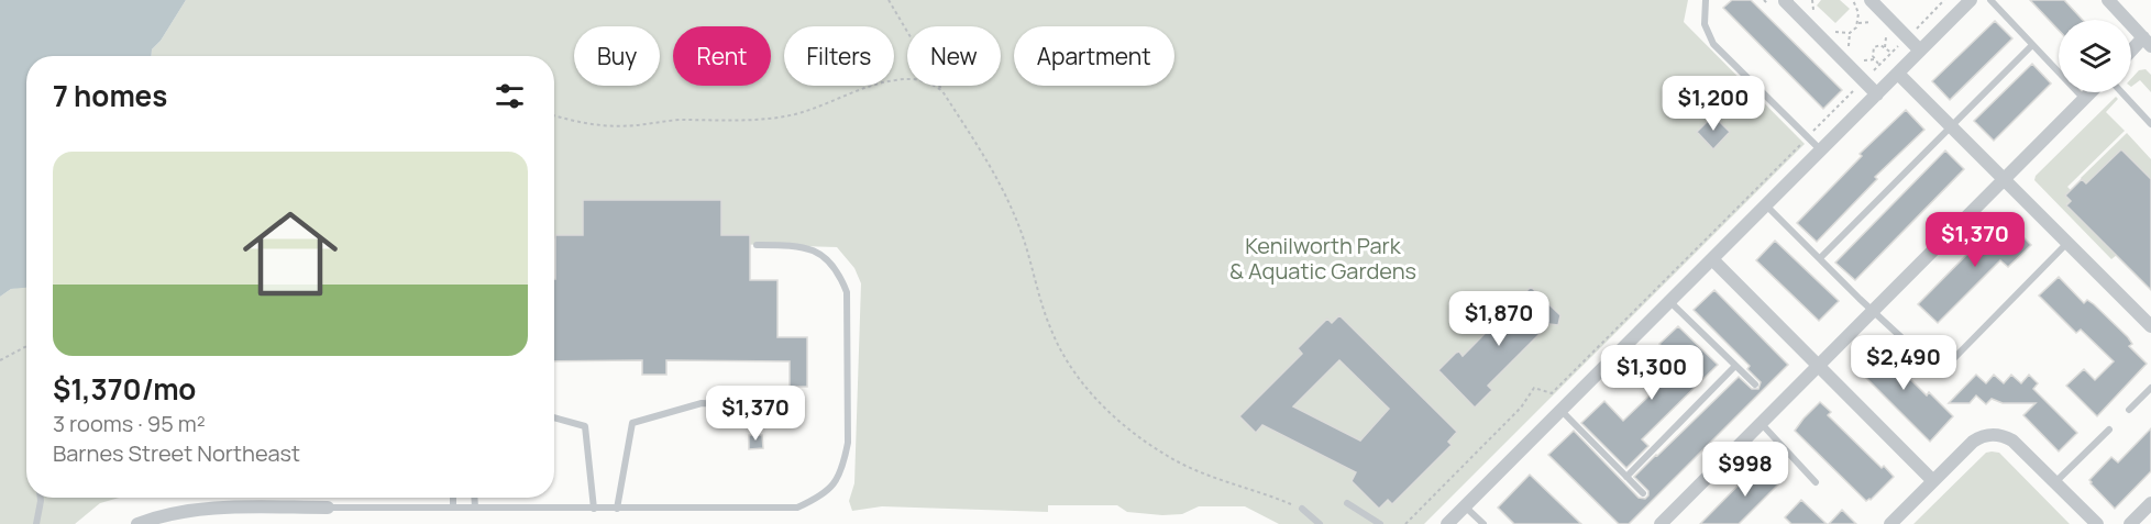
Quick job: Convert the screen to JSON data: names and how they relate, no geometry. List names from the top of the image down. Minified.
{"parks":["Kenilworth Park & Aquatic Gardens"],"page":{"chip":["Buy","Rent","Filters","New","Apartment"],"heading":"7 homes","price":["$1,200","$1,370","$1,870","$2,490","$1,300","$1,370","$998"],"list":[{"name":"$1,370/mo","note":"3 rooms · 95 m² · Barnes Street Northeast"}]}}
